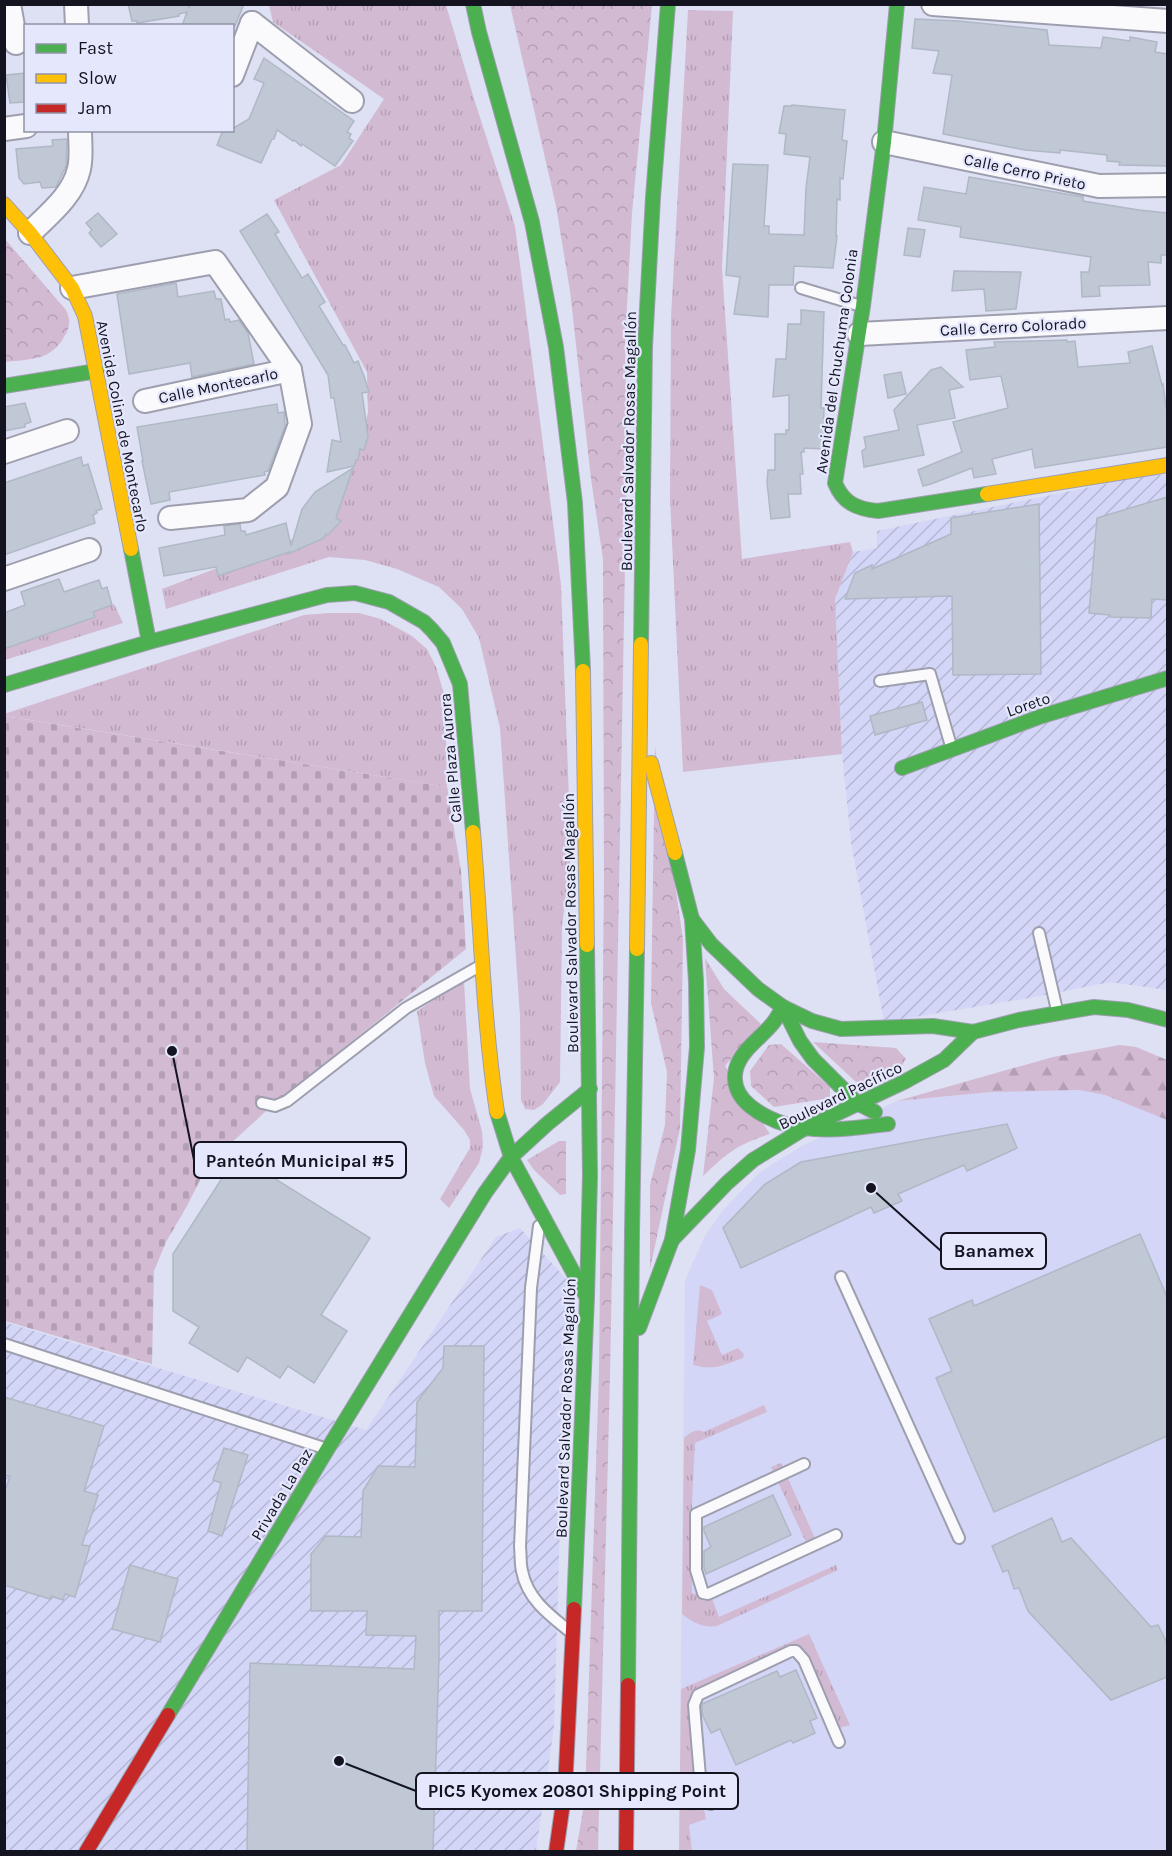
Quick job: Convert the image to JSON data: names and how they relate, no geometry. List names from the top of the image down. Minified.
{"streets":{"main road":["Avenida del Chuchuma Colonia","Avenida Colina de Montecarlo","Boulevard Salvador Rosas Magallón","Loreto","Calle Plaza Aurora","Boulevard Pacífico","Privada La Paz"],"street":["Calle Cerro Prieto","Calle Cerro Colorado","Calle Montecarlo"]},"crossings":[["Calle Cerro Prieto","Avenida del Chuchuma Colonia"],["Calle Cerro Colorado","Avenida del Chuchuma Colonia"],["Calle Montecarlo","Avenida Colina de Montecarlo"],["Avenida Colina de Montecarlo","Calle Plaza Aurora"],["Boulevard Salvador Rosas Magallón","Calle Plaza Aurora"],["Boulevard Salvador Rosas Magallón","Privada La Paz"],["Calle Plaza Aurora","Privada La Paz"]],"places":["Panteón Municipal #5","Banamex","PIC5 Kyomex 20801 Shipping Point"],"legend":["Fast","Slow","Jam"]}
